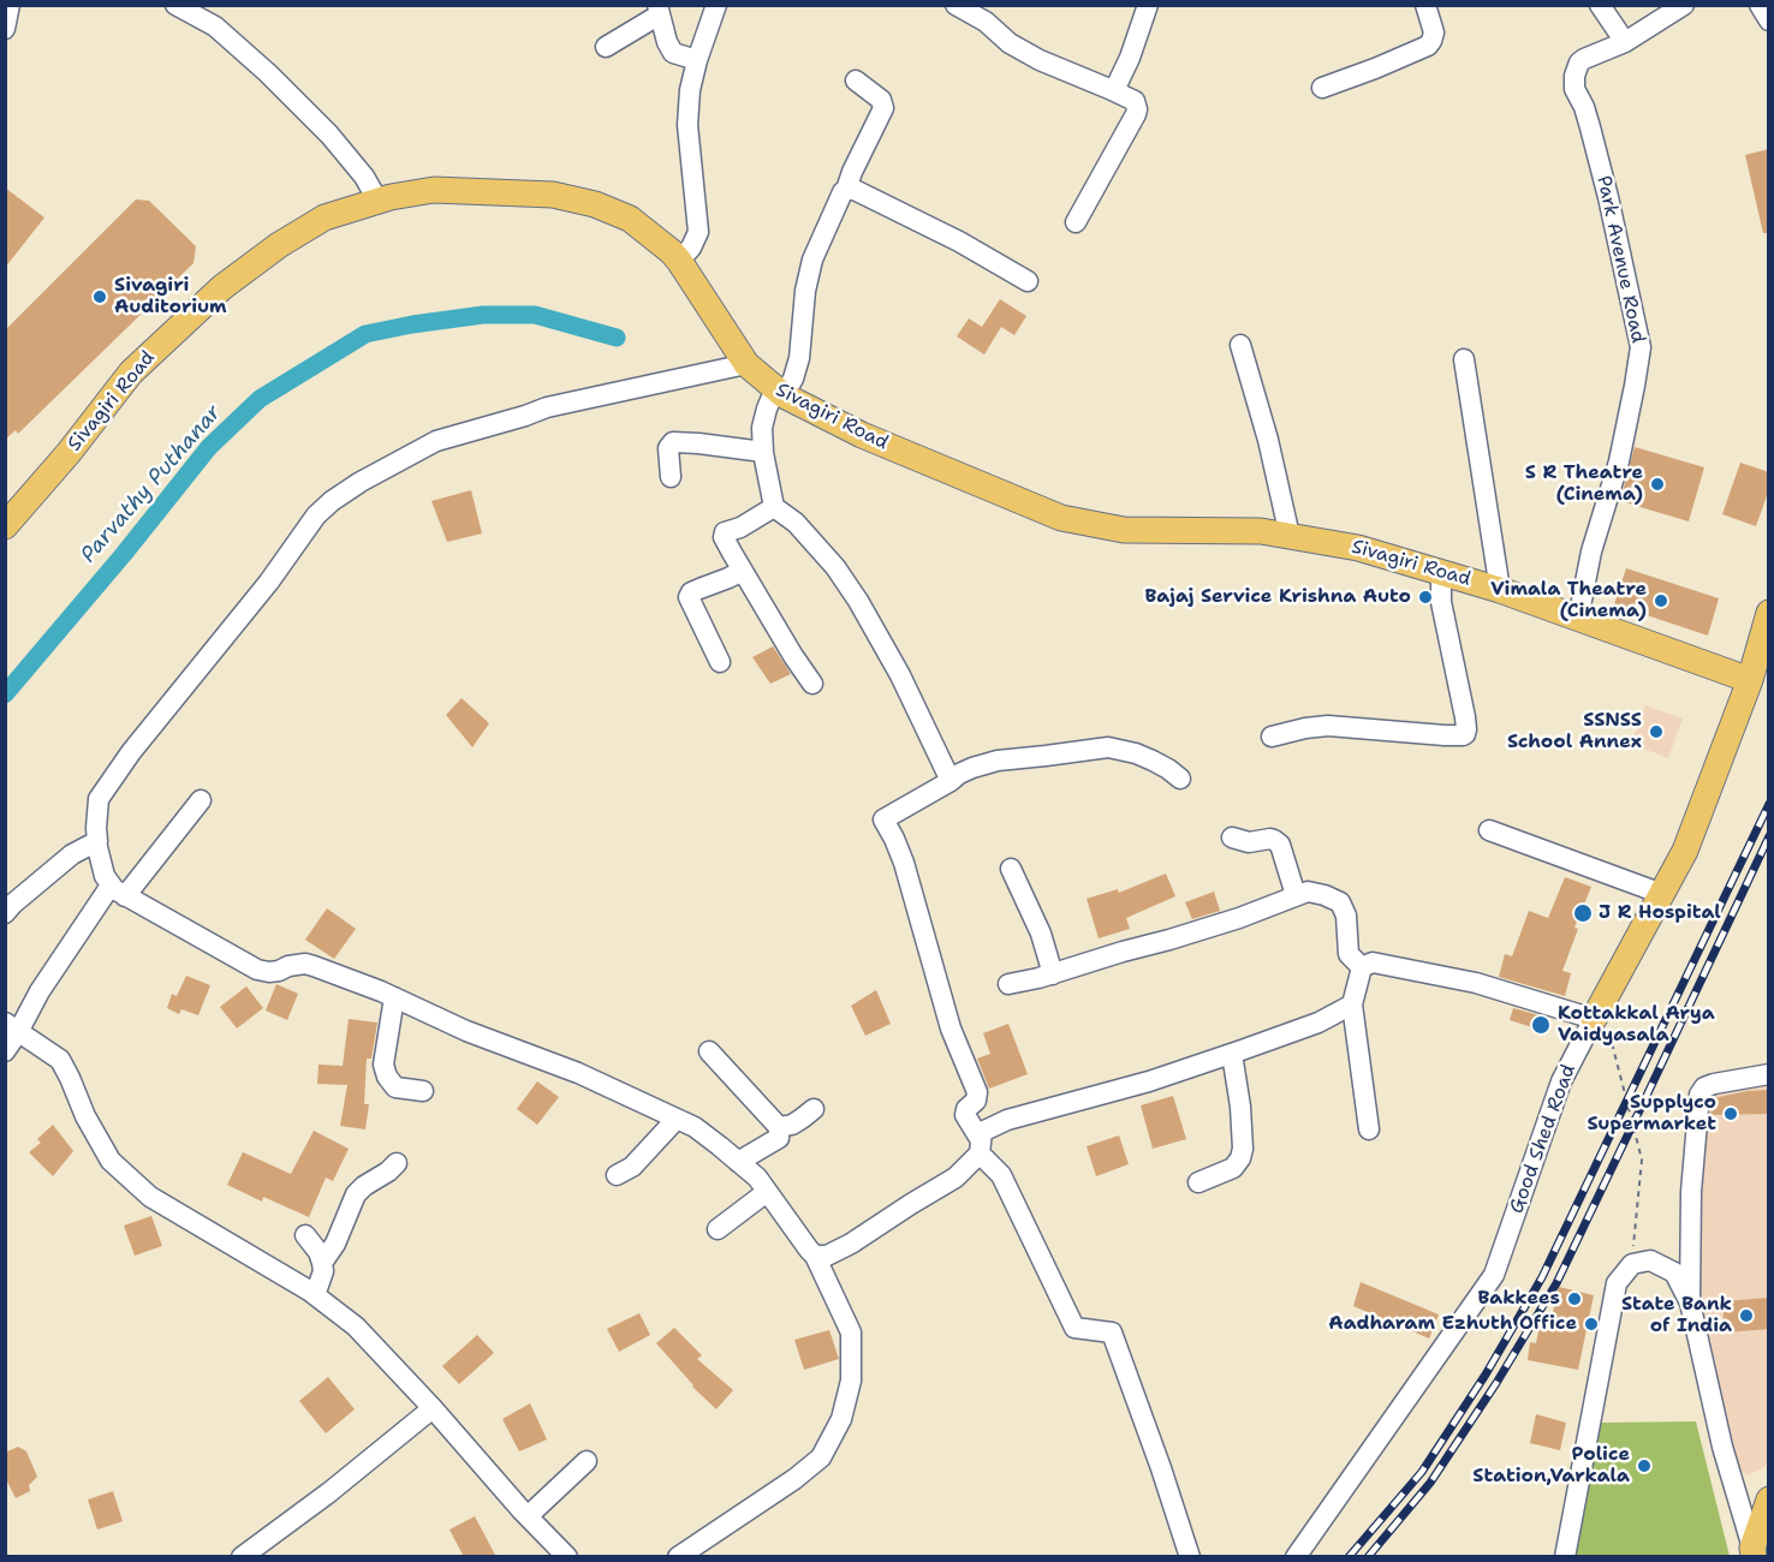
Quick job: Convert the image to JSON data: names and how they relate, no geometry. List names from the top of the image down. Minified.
{"streets":{"main road":["Sivagiri Road","Good Shed Road"],"street":["Park Avenue Road"]},"crossings":[["Park Avenue Road","Sivagiri Road"],["Sivagiri Road","Good Shed Road"]],"water":["Parvathy Puthanar"],"places":["Sivagiri Auditorium","S R Theatre (Cinema)","Bajaj Service Krishna Auto","Vimala Theatre (Cinema)","SSNSS School Annex","J R Hospital","Kottakkal Arya Vaidyasala","Supplyco Supermarket","Bakkees","State Bank of India","Aadharam Ezhuth Office","Police Station,Varkala"]}
